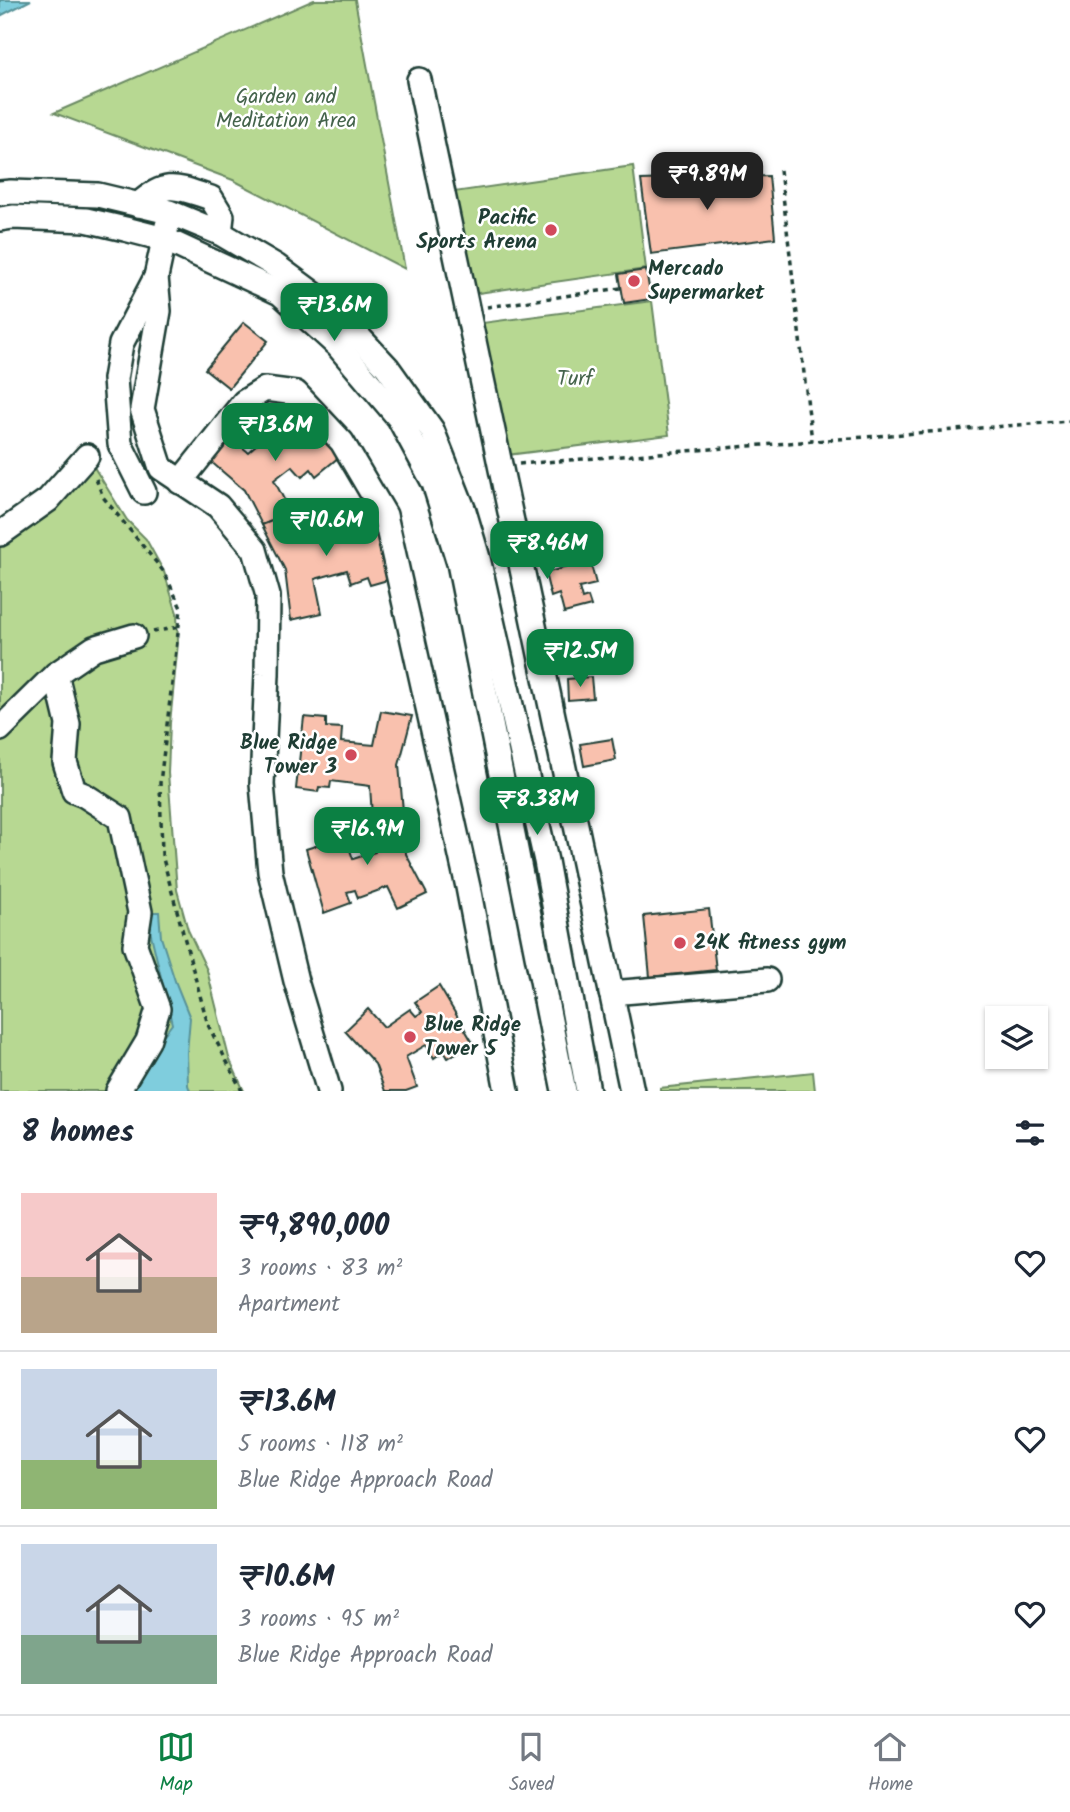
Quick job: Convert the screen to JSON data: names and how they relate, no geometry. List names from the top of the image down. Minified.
{"parks":["Garden and Meditation Area","Turf"],"places":["Pacific Sports Arena","Mercado Supermarket","Blue Ridge Tower 3","24K fitness gym","Blue Ridge Tower 5"],"page":{"price":["₹9.89M","₹13.6M","₹13.6M","₹10.6M","₹8.46M","₹12.5M","₹8.38M","₹16.9M"],"heading":"8 homes","list":[{"name":"₹9,890,000","note":"3 rooms · 83 m² · Apartment"},{"name":"₹13.6M","note":"5 rooms · 118 m² · Blue Ridge Approach Road"},{"name":"₹10.6M","note":"3 rooms · 95 m² · Blue Ridge Approach Road"}],"tabs":["Map","Saved","Home"]}}
